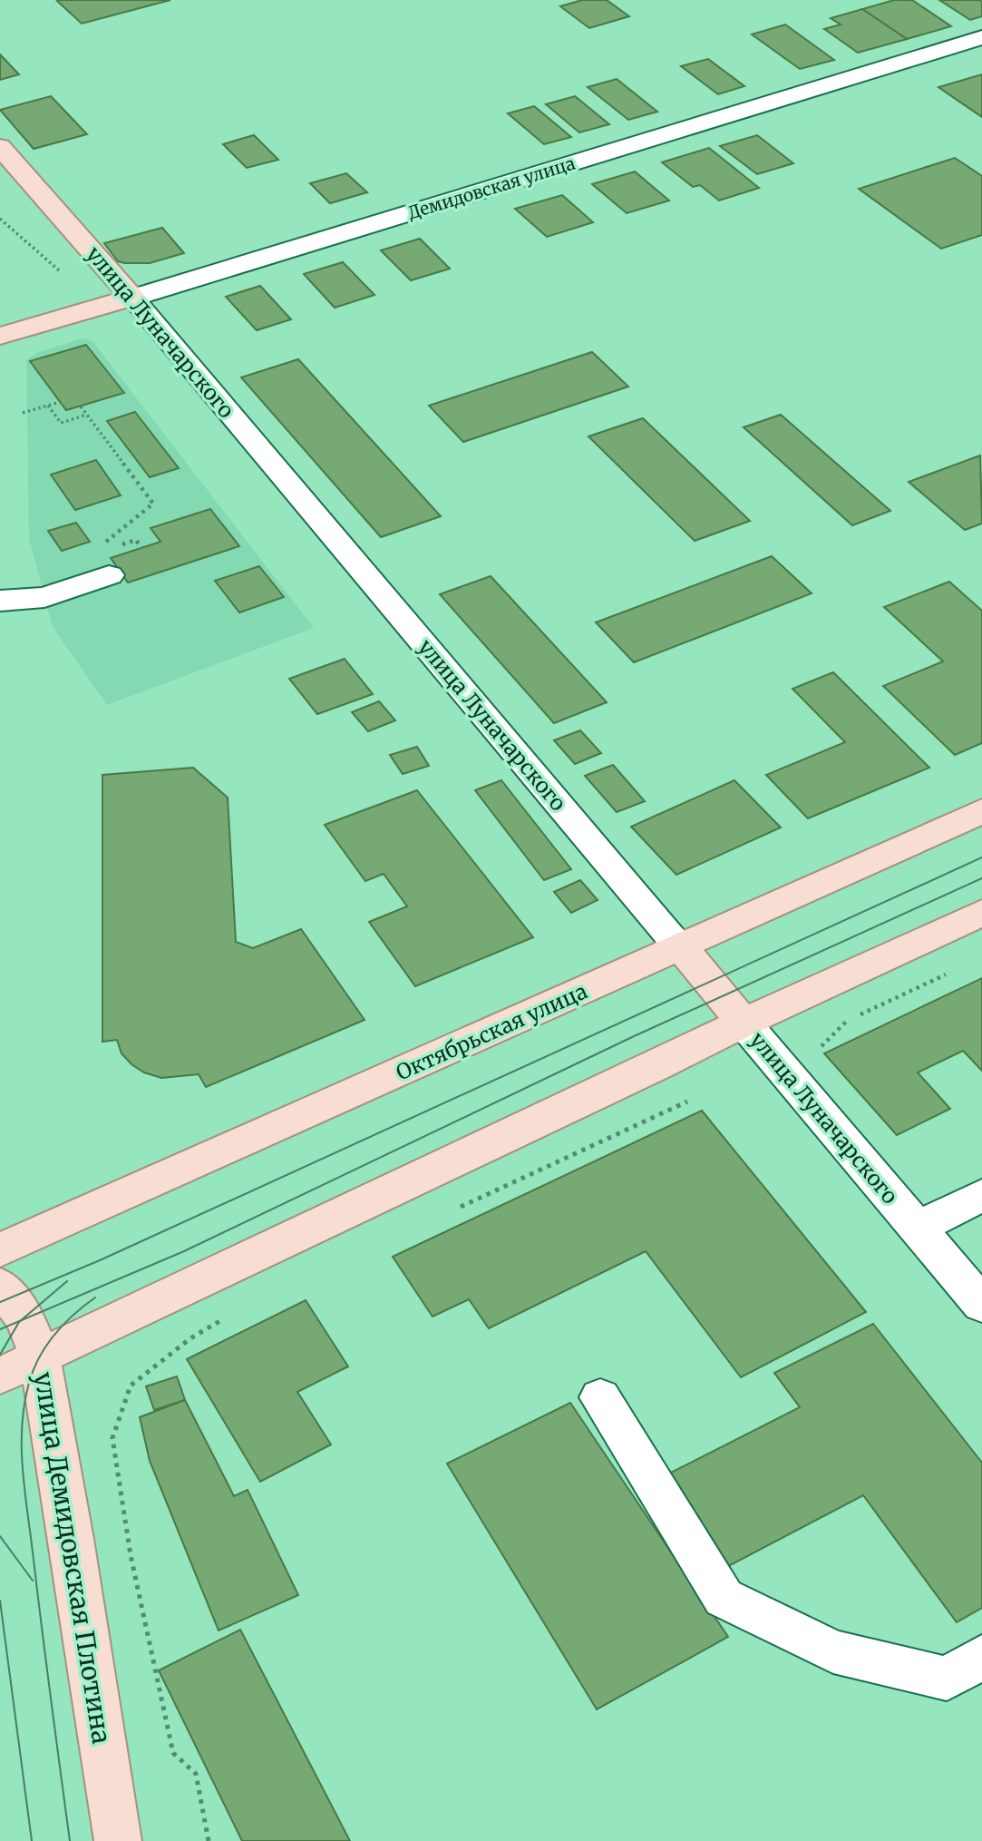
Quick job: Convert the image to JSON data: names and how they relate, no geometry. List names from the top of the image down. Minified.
{"streets":{"main road":["Демидовская улица","улица Луначарского","Октябрьская улица","улица Демидовская Плотина"]},"crossings":[["Демидовская улица","улица Луначарского"],["улица Луначарского","Октябрьская улица"]]}
